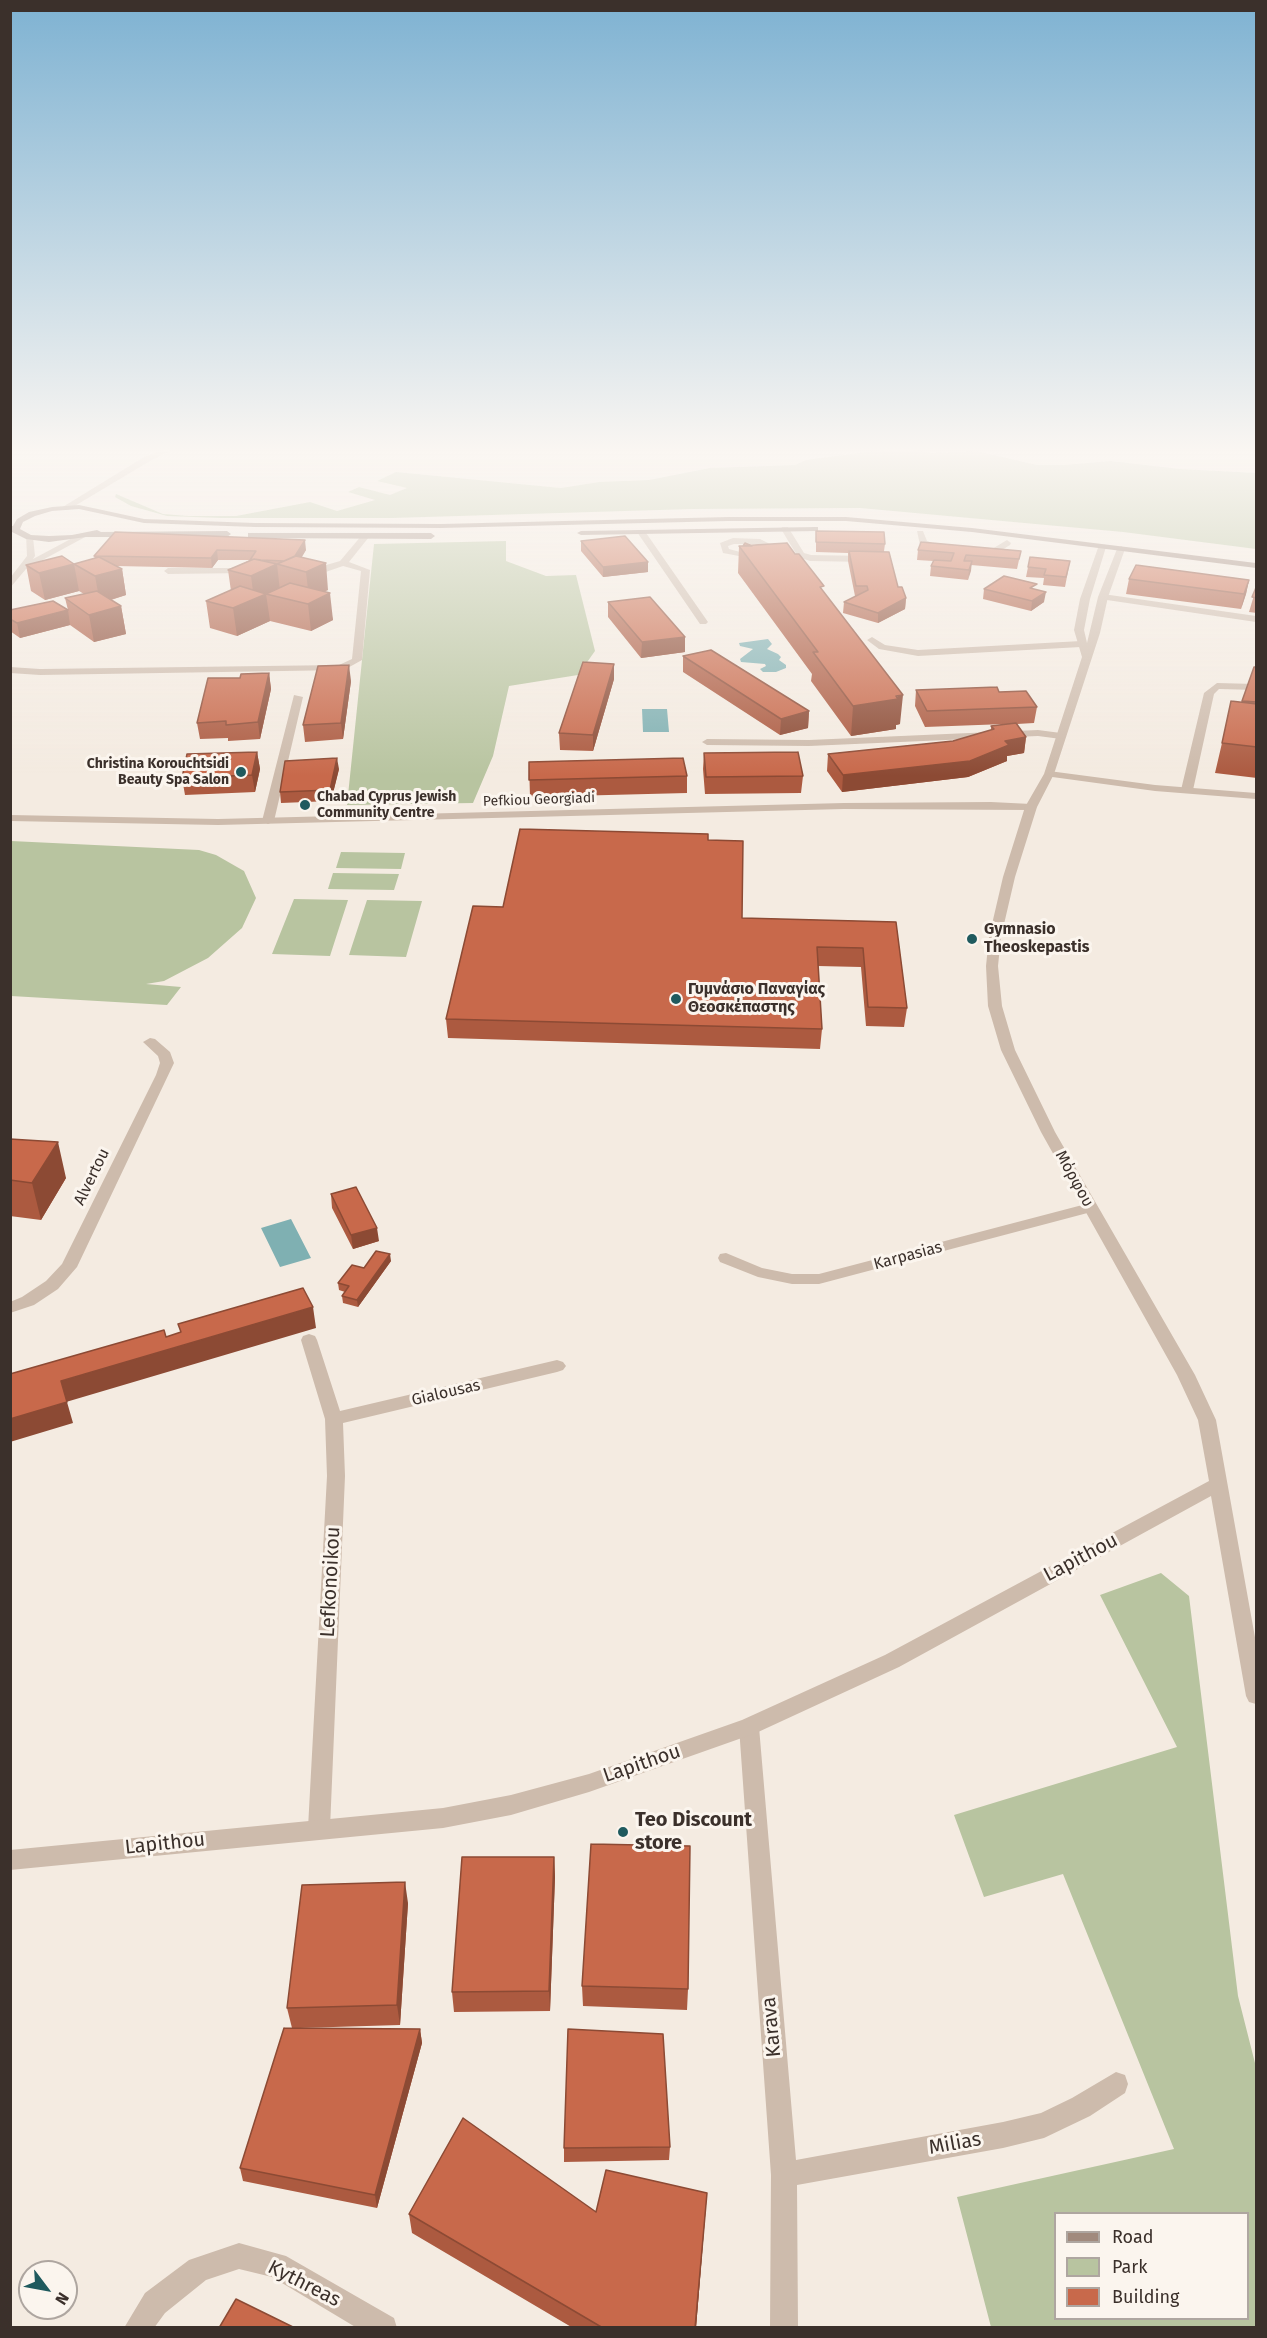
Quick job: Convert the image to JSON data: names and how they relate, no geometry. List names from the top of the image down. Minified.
{"streets":{"street":["Pefkiou Georgiadi","Alvertou","Μόρφου","Karpasias","Gialousas","Lapithou","Lefkonoikou","Karava","Milias","Kythreas"]},"crossings":[["Pefkiou Georgiadi","Μόρφου"],["Μόρφου","Karpasias"],["Μόρφου","Lapithou"],["Gialousas","Lefkonoikou"],["Lapithou","Lefkonoikou"],["Lapithou","Karava"],["Karava","Milias"]],"places":["Christina Korouchtsidi Beauty Spa Salon","Chabad Cyprus Jewish Community Centre","Gymnasio Theoskepastis","Γυμνάσιο Παναγίας Θεοσκέπαστης","Teo Discount store"],"legend":["Road","Park","Building"],"north":"bottom right"}
